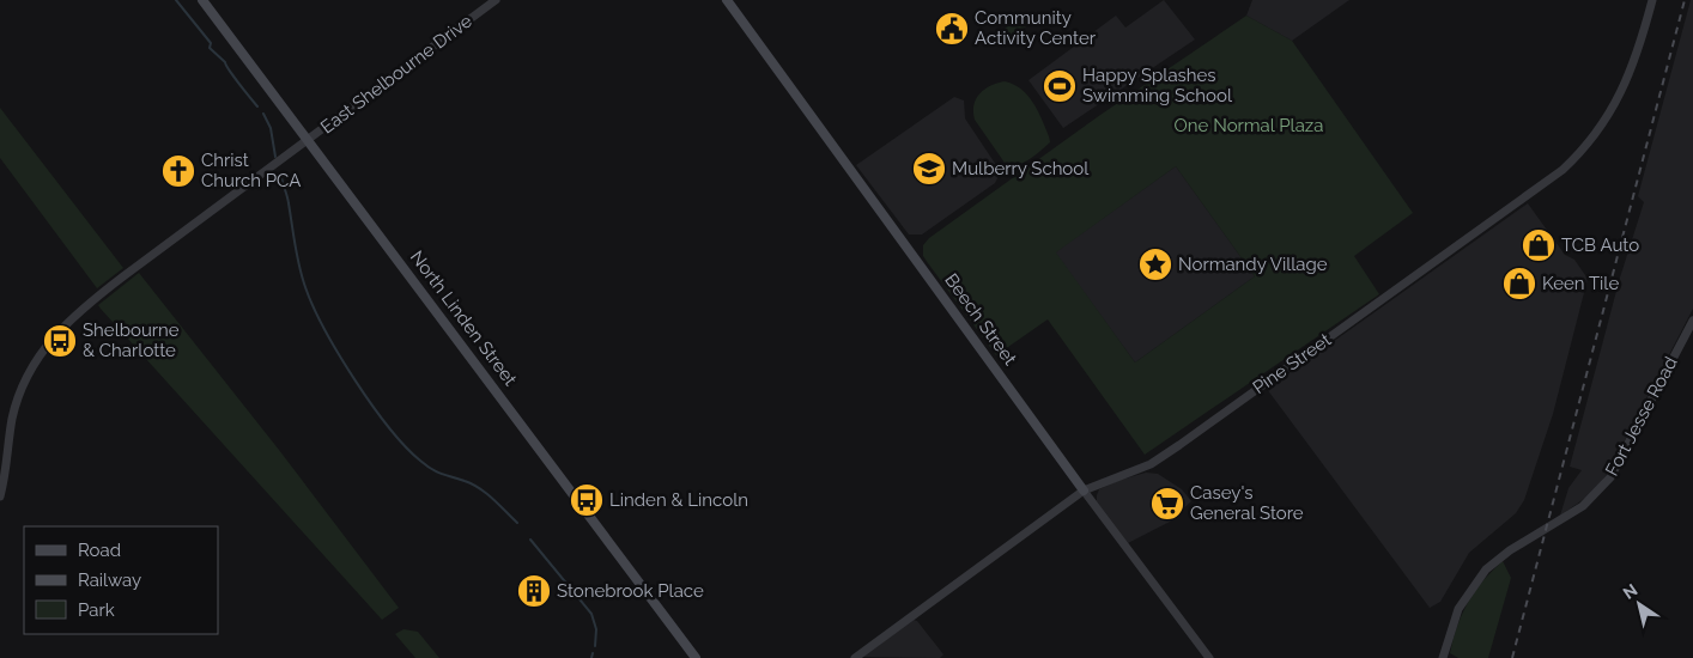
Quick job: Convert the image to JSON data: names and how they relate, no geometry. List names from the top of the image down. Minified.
{"streets":{"main road":["North Linden Street","Beech Street"],"street":["East Shelbourne Drive","Pine Street","Fort Jesse Road"]},"crossings":[["East Shelbourne Drive","North Linden Street"],["Beech Street","Pine Street"]],"parks":["One Normal Plaza"],"places":{"public building":["Community Activity Center"],"sports":["Happy Splashes Swimming School"],"school or university":["Mulberry School"],"church":["Christ Church PCA"],"shop":["TCB Auto","Keen Tile"],"place":["Normandy Village"],"bus stop":["Shelbourne & Charlotte","Linden & Lincoln"],"supermarket":["Casey's General Store"],"building":["Stonebrook Place"]},"legend":["Road","Railway","Park"],"north":"top left"}
